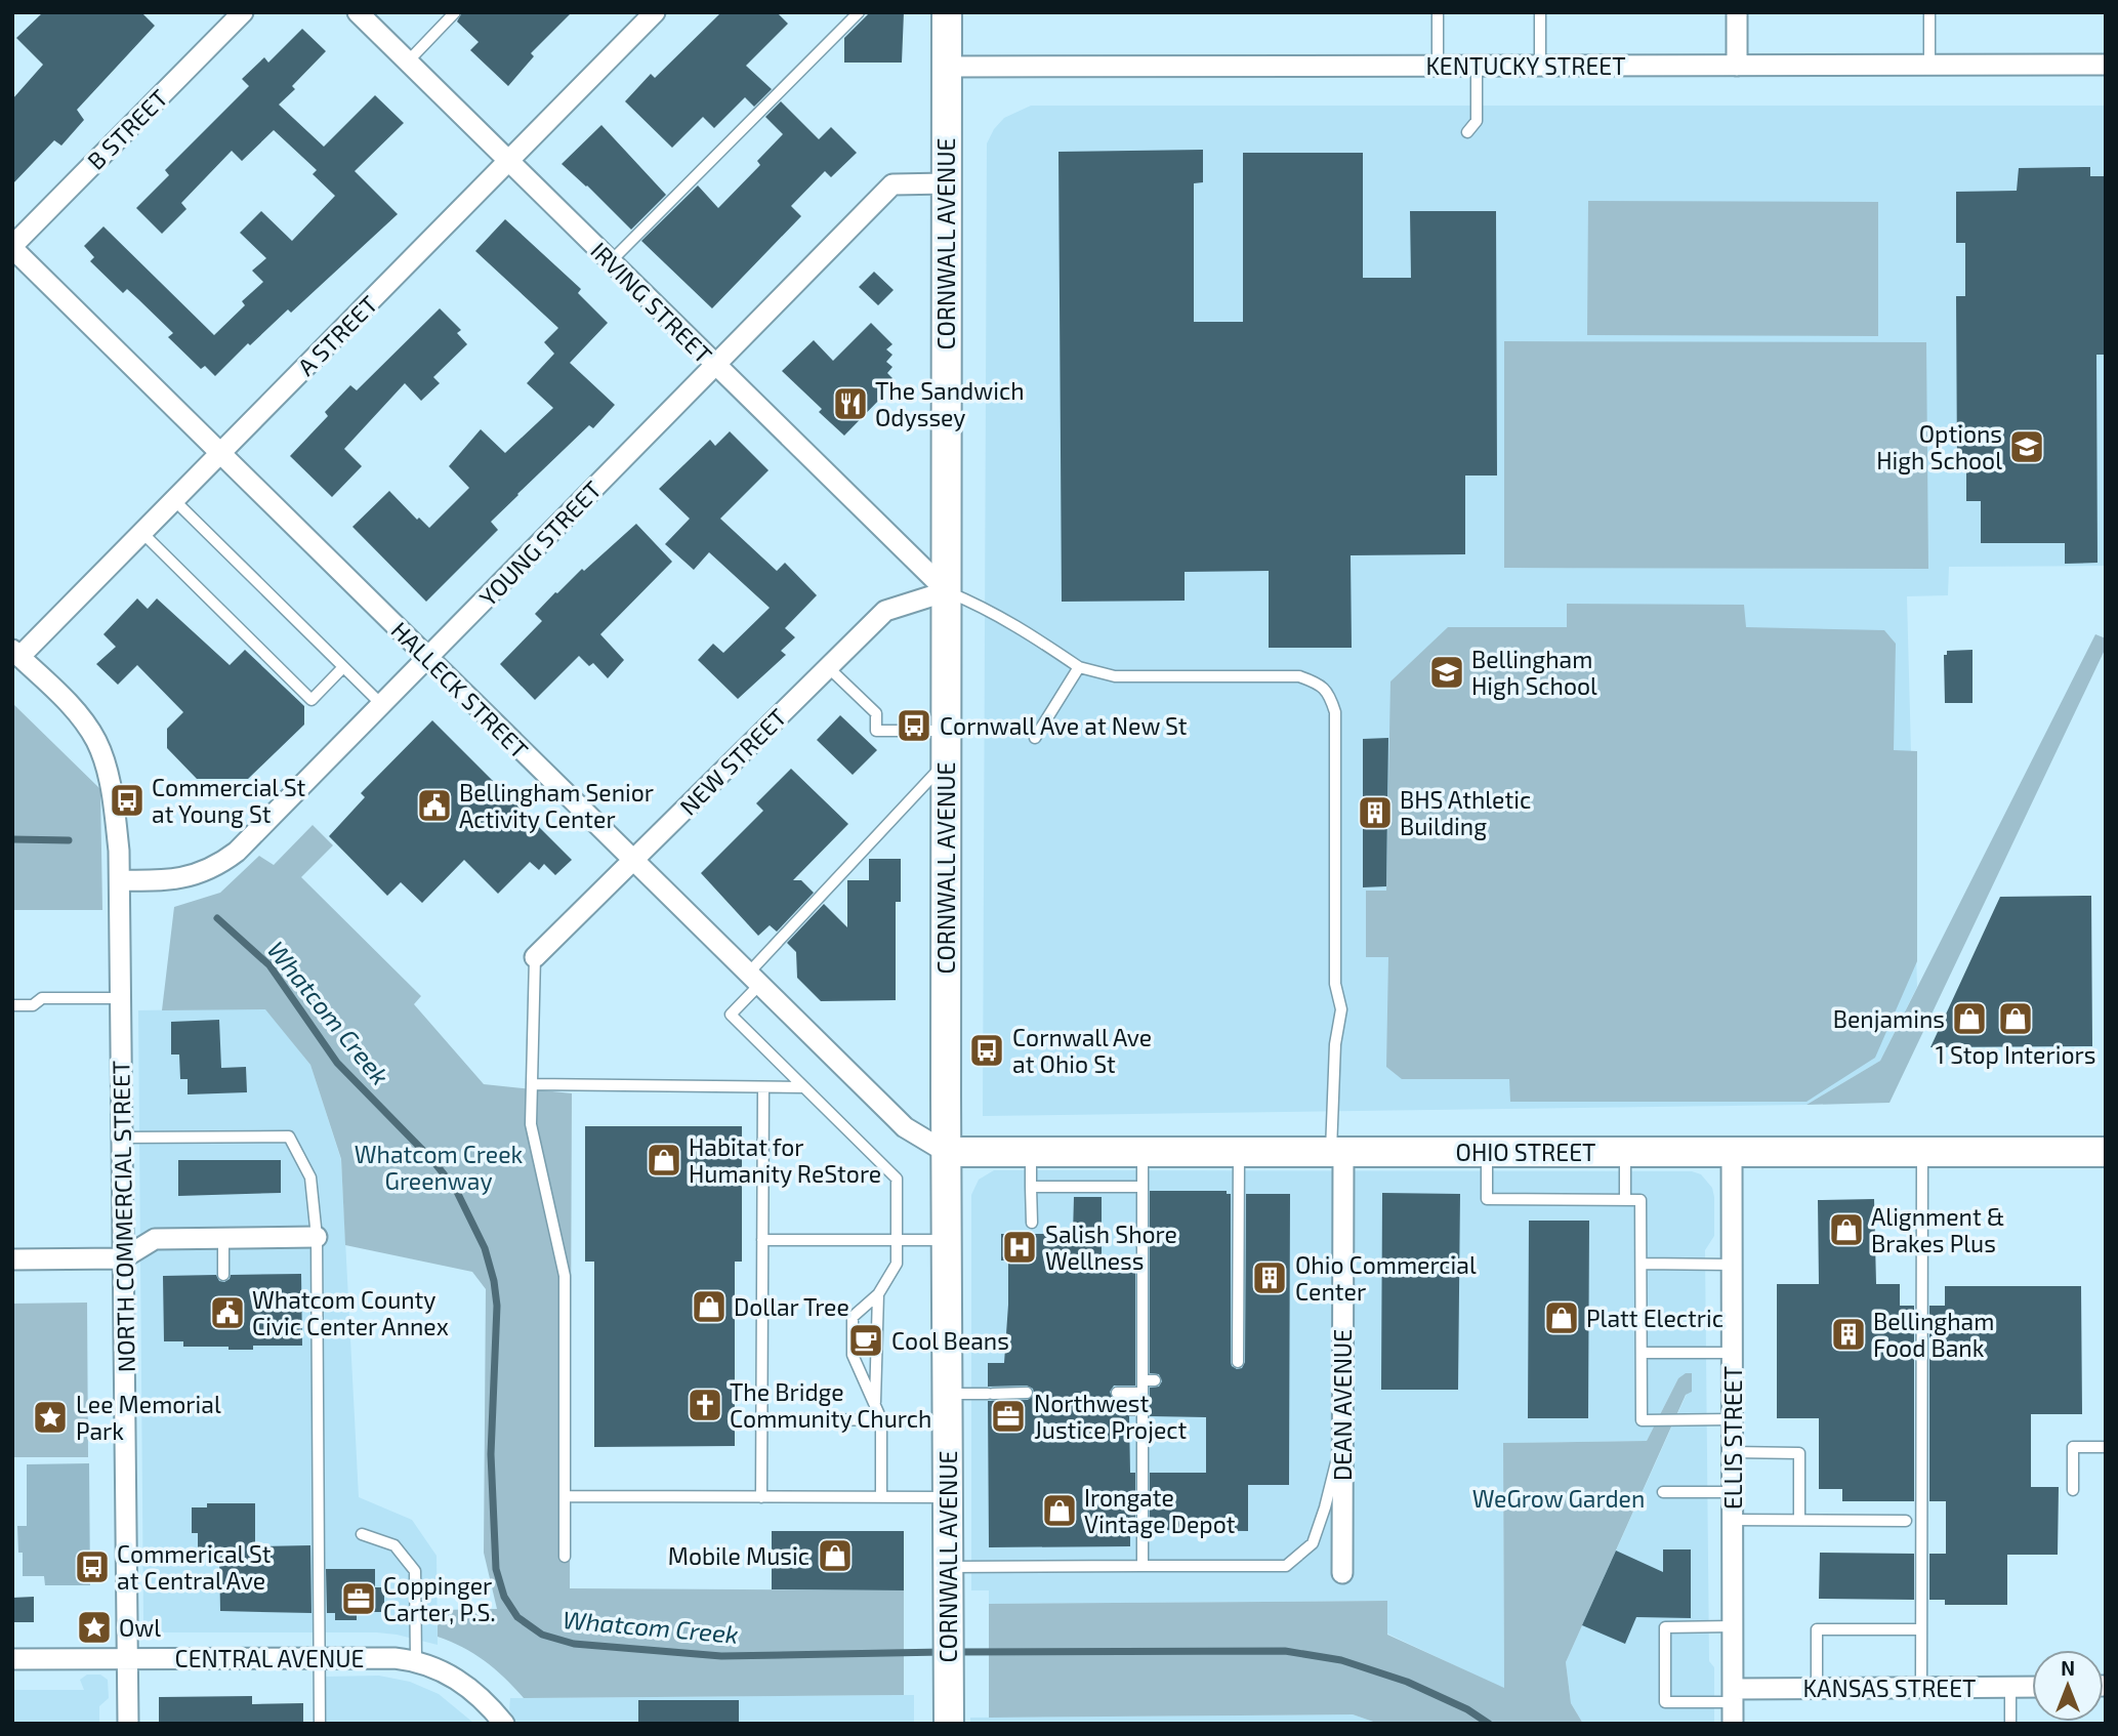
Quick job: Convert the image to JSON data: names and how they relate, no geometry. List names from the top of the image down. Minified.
{"streets":{"street":["KENTUCKY STREET","B STREET","CORNWALL AVENUE","IRVING STREET","A STREET","YOUNG STREET","HALLECK STREET","NEW STREET","OHIO STREET","NORTH COMMERCIAL STREET","DEAN AVENUE","ELLIS STREET","CENTRAL AVENUE","KANSAS STREET"]},"crossings":[["KENTUCKY STREET","CORNWALL AVENUE"],["B STREET","HALLECK STREET"],["CORNWALL AVENUE","IRVING STREET"],["CORNWALL AVENUE","YOUNG STREET"],["CORNWALL AVENUE","HALLECK STREET"],["CORNWALL AVENUE","NEW STREET"],["CORNWALL AVENUE","OHIO STREET"],["IRVING STREET","A STREET"],["IRVING STREET","YOUNG STREET"],["IRVING STREET","NEW STREET"],["A STREET","HALLECK STREET"],["A STREET","NORTH COMMERCIAL STREET"],["YOUNG STREET","HALLECK STREET"],["YOUNG STREET","NORTH COMMERCIAL STREET"],["HALLECK STREET","NEW STREET"],["HALLECK STREET","OHIO STREET"],["OHIO STREET","DEAN AVENUE"],["OHIO STREET","ELLIS STREET"],["NORTH COMMERCIAL STREET","CENTRAL AVENUE"],["ELLIS STREET","KANSAS STREET"]],"water":["Whatcom Creek"],"parks":["Whatcom Creek Greenway","WeGrow Garden"],"places":{"restaurant":["The Sandwich Odyssey"],"school or university":["Options High School","Bellingham High School"],"bus stop":["Cornwall Ave at New St","Commercial St at Young St","Cornwall Ave at Ohio St","Commerical St at Central Ave"],"public building":["Bellingham Senior Activity Center","Whatcom County Civic Center Annex"],"building":["BHS Athletic Building","Ohio Commercial Center","Bellingham Food Bank"],"shop":["Benjamins","1 Stop Interiors","Habitat for Humanity ReStore","Alignment & Brakes Plus","Dollar Tree","Platt Electric","Irongate Vintage Depot","Mobile Music"],"hospital":["Salish Shore Wellness"],"cafe":["Cool Beans"],"church":["The Bridge Community Church"],"office":["Northwest Justice Project","Coppinger Carter, P.S."],"place":["Lee Memorial Park","Owl"]},"north":"top"}
